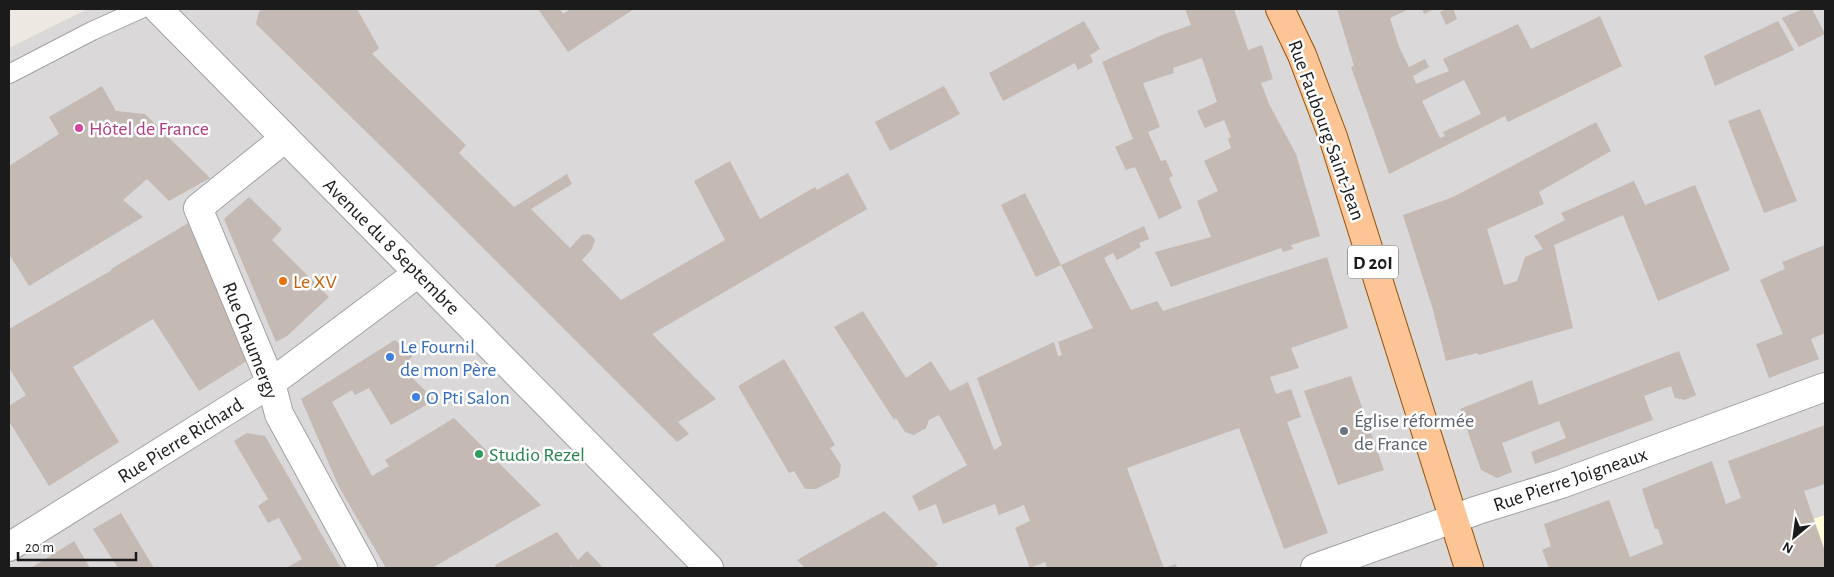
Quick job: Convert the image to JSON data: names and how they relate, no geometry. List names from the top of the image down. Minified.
{"streets":{"main road":["Rue Faubourg Saint-Jean","D 20I"],"street":["Avenue du 8 Septembre","Rue Chaumergy","Rue Pierre Richard","Rue Pierre Joigneaux"]},"crossings":[["Rue Faubourg Saint-Jean","Rue Pierre Joigneaux"],["Avenue du 8 Septembre","Rue Chaumergy"],["Avenue du 8 Septembre","Rue Pierre Richard"],["Rue Chaumergy","Rue Pierre Richard"]],"places":["Hôtel de France","Le XV","Le Fournil de mon Père","O Pti Salon","Église réformée de France","Studio Rezel"],"scale_bar":"20 m","north":"bottom left"}
